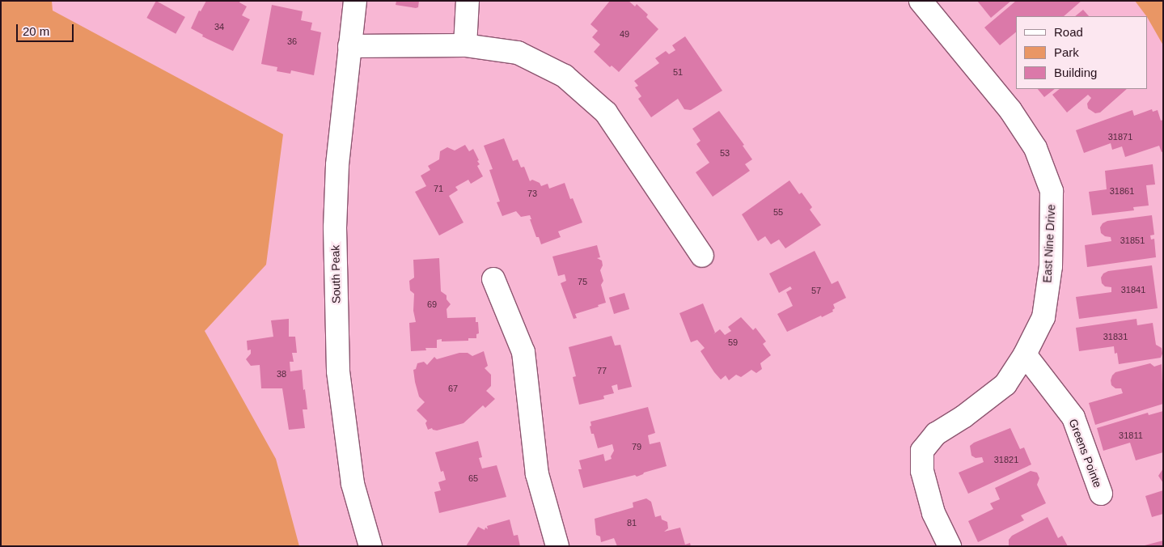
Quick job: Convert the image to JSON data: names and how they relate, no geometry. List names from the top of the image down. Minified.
{"streets":{"street":["East Nine Drive","South Peak","Greens Pointe"]},"crossings":[["East Nine Drive","Greens Pointe"]],"house_numbers":["34","49","36","51","31871","53","71","31861","73","55","31851","75","31841","57","69","31831","59","77","38","67","31811","79","31821","65","81"],"legend":["Road","Park","Building"],"scale_bar":"20 m"}
